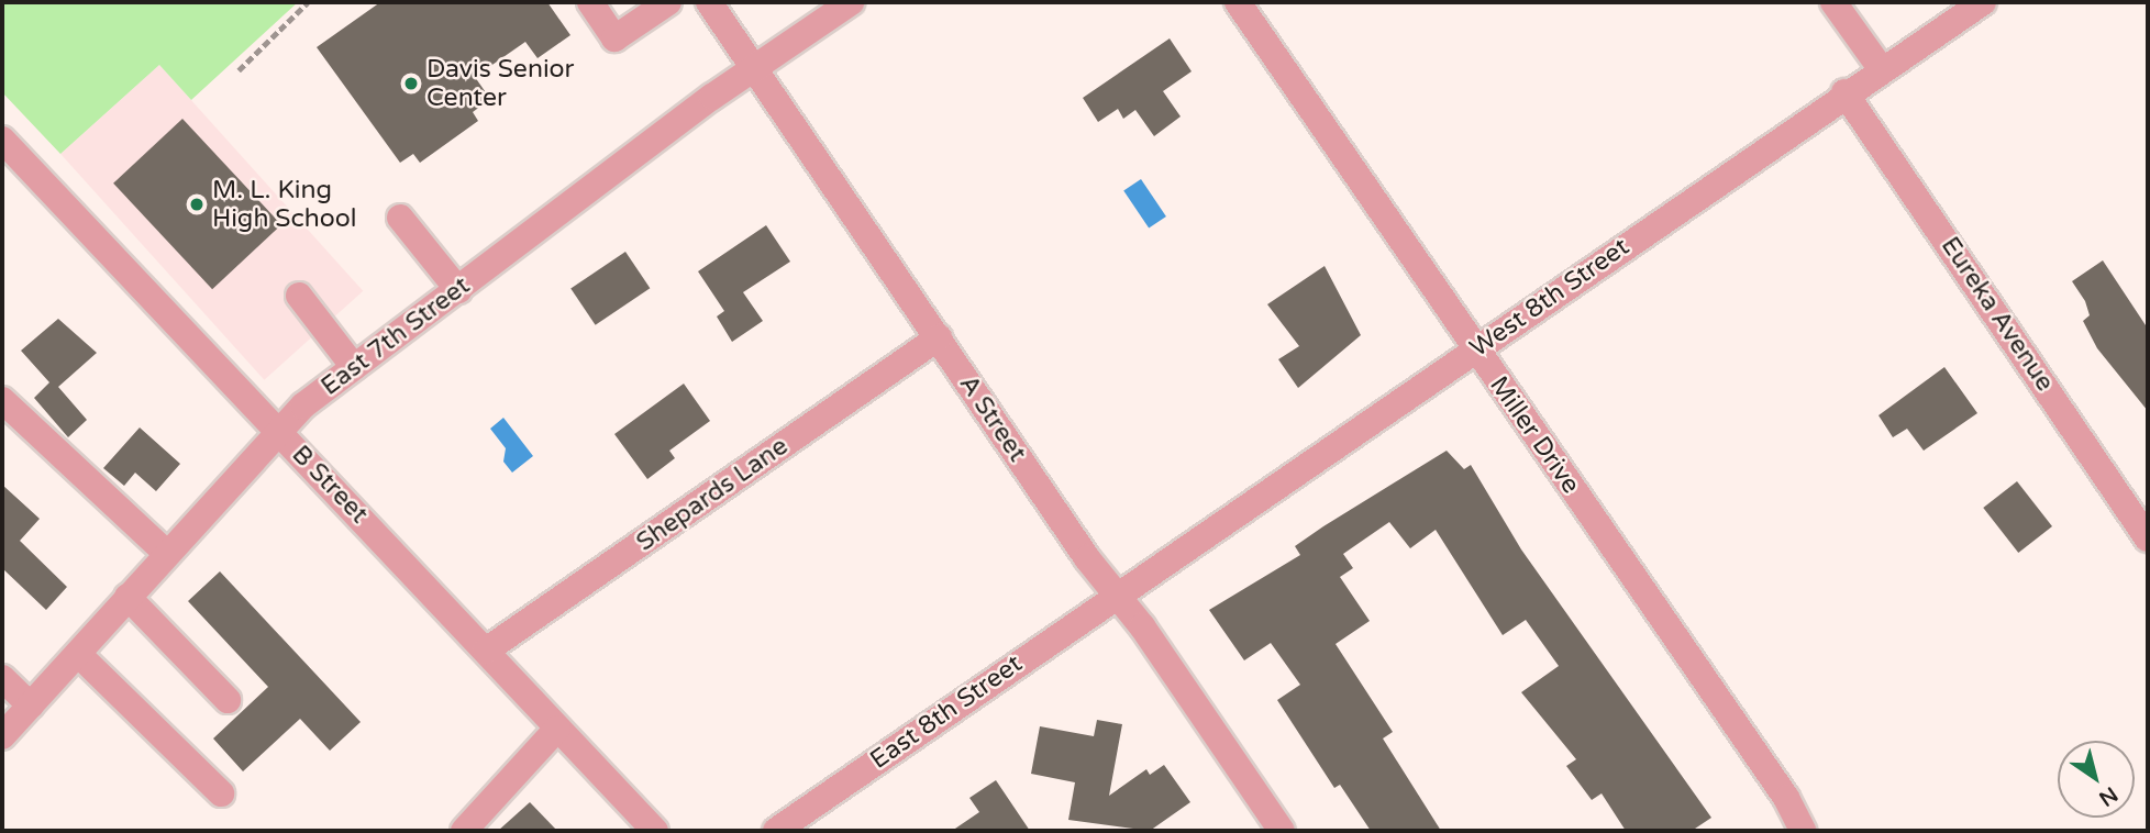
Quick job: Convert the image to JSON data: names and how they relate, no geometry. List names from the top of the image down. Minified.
{"streets":{"street":["West 8th Street","Eureka Avenue","East 7th Street","A Street","Miller Drive","B Street","Shepards Lane","East 8th Street"]},"crossings":[["West 8th Street","Eureka Avenue"],["West 8th Street","A Street"],["West 8th Street","Miller Drive"],["West 8th Street","East 8th Street"],["East 7th Street","A Street"],["East 7th Street","B Street"],["A Street","Shepards Lane"],["A Street","East 8th Street"],["B Street","Shepards Lane"]],"places":["Davis Senior Center","M. L. King High School"],"north":"bottom right"}
